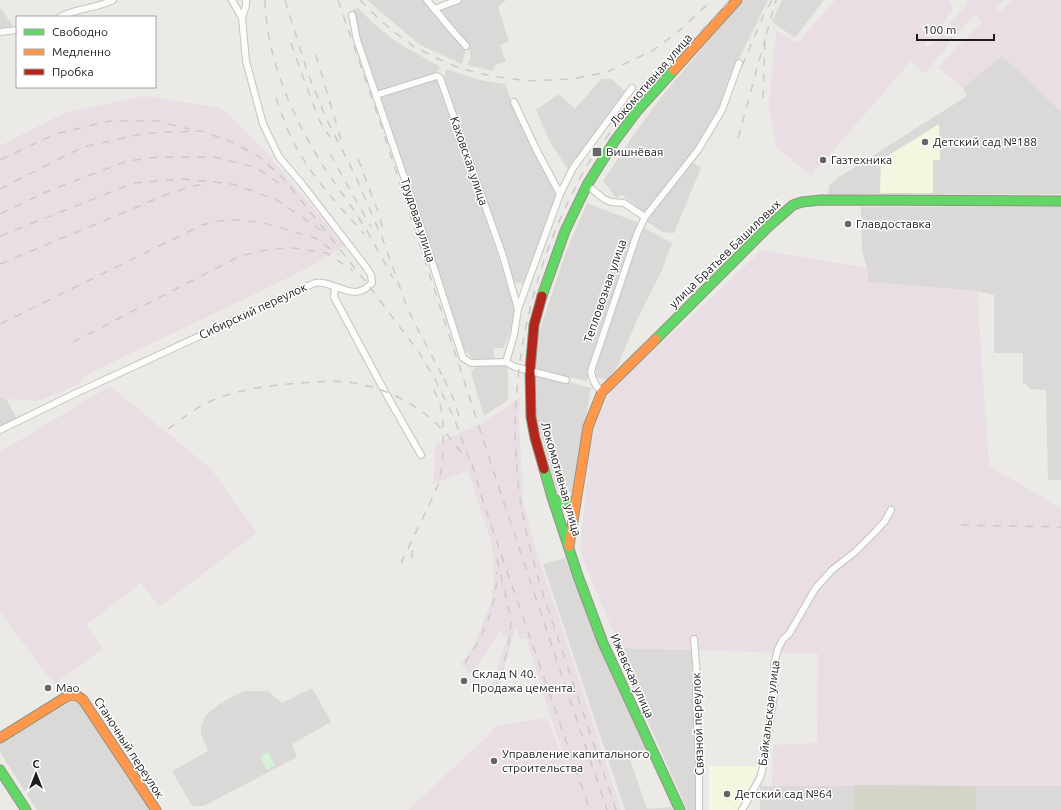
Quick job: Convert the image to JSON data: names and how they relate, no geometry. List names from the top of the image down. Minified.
{"streets":{"street":["Локомотивная улица","Каховская улица","Трудовая улица","улица Братьев Башиловых","Тепловозная улица","Сибирский переулок","Ижевская улица","Байкальская улица","Связной переулок","Станочный переулок"]},"crossings":[["Локомотивная улица","Трудовая улица"],["Локомотивная улица","Ижевская улица"],["Каховская улица","Трудовая улица"],["улица Братьев Башиловых","Тепловозная улица"]],"places":{"other":["Детский сад №188","Газтехника","Главдоставка","Склад N 40. Продажа цемента.","Мао","Управление капитального строительства","Детский сад №64"],"transit":["Вишнёвая"]},"legend":["Свободно","Медленно","Пробка"],"scale_bar":"100 m","north":"top"}
